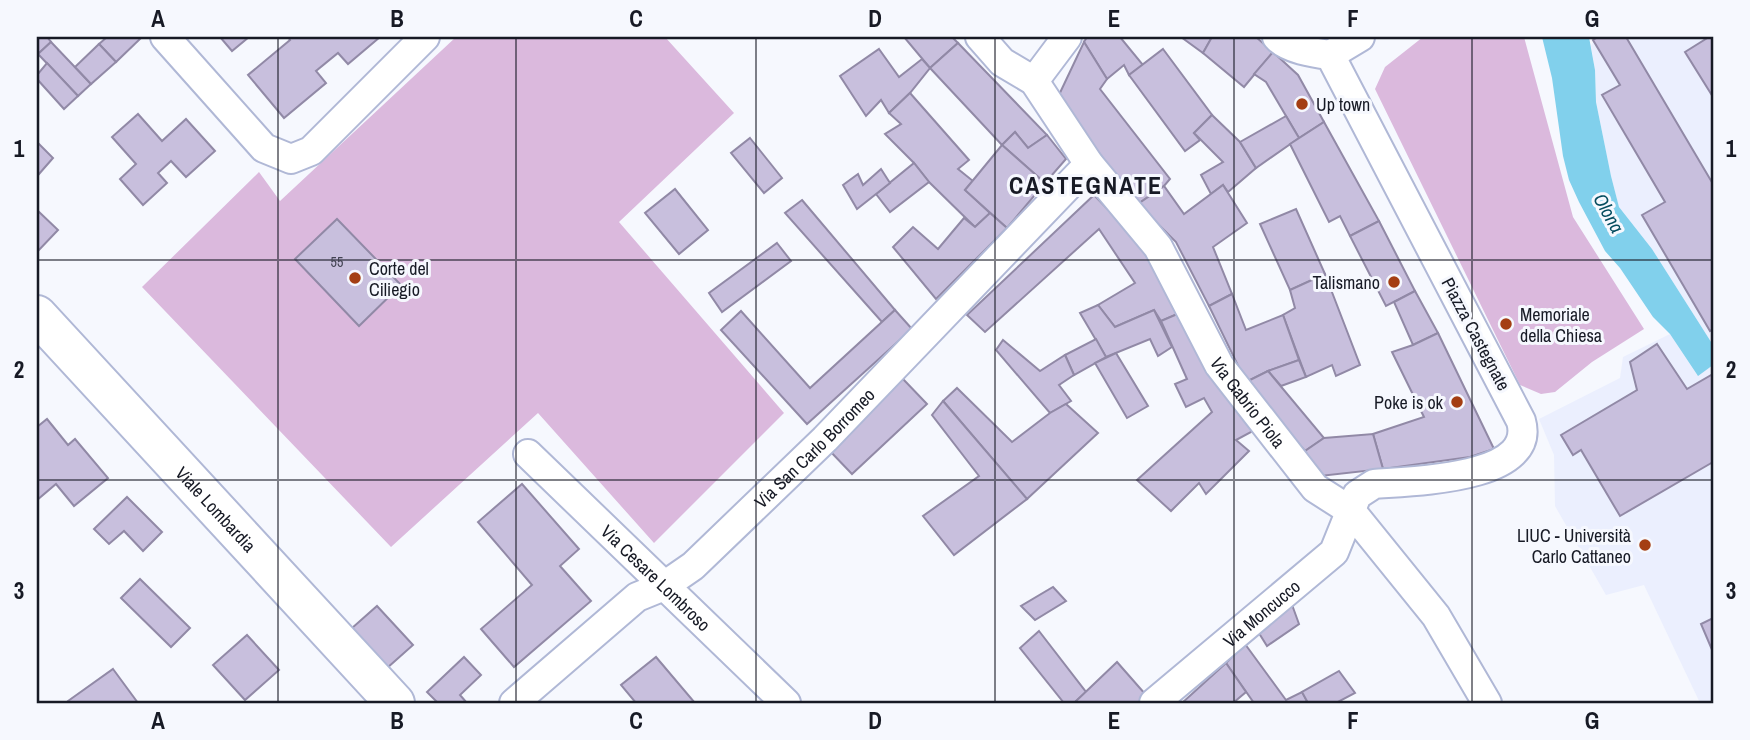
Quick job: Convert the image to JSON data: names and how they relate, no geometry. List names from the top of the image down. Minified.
{"streets":{"street":["Piazza Castegnate","Via Gabrio Piola","Via San Carlo Borromeo","Viale Lombardia","Via Cesare Lombroso","Via Moncucco"]},"crossings":[["Piazza Castegnate","Via Gabrio Piola"],["Piazza Castegnate","Via Moncucco"],["Via Gabrio Piola","Via San Carlo Borromeo"],["Via Gabrio Piola","Via Moncucco"],["Via San Carlo Borromeo","Via Cesare Lombroso"]],"districts":["CASTEGNATE"],"water":["Olona"],"places":["Up town","Corte del Ciliegio","Talismano","Memoriale della Chiesa","Poke is ok","LIUC - Università Carlo Cattaneo"],"house_numbers":["55"],"grid":{"columns":["A","B","C","D","E","F","G"],"rows":["1","2","3"]}}
